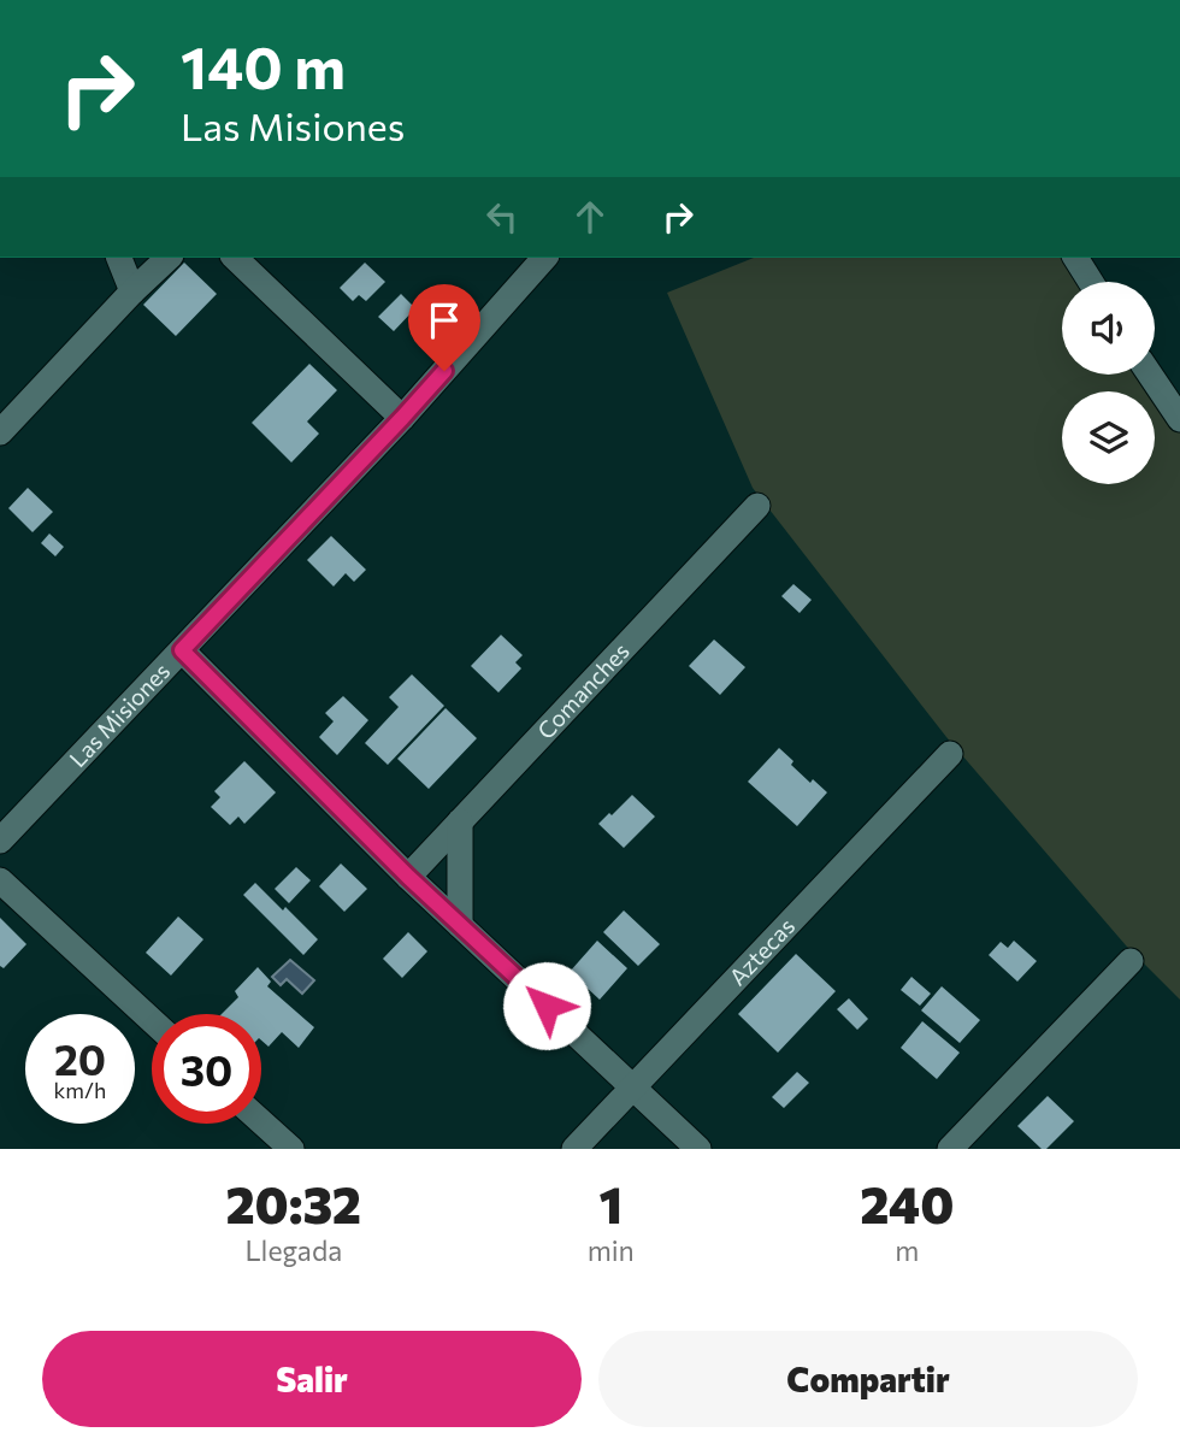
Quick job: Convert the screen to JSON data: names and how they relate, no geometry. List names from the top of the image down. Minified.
{"streets":{"street":["Comanches","Las Misiones","Aztecas"]},"page":{"turn":["140 m","Las Misiones"],"speed":"20 km/h","limit":"30","eta":["20:32","Llegada","1","min","240","m"],"buttons":["Salir","Compartir"]}}
